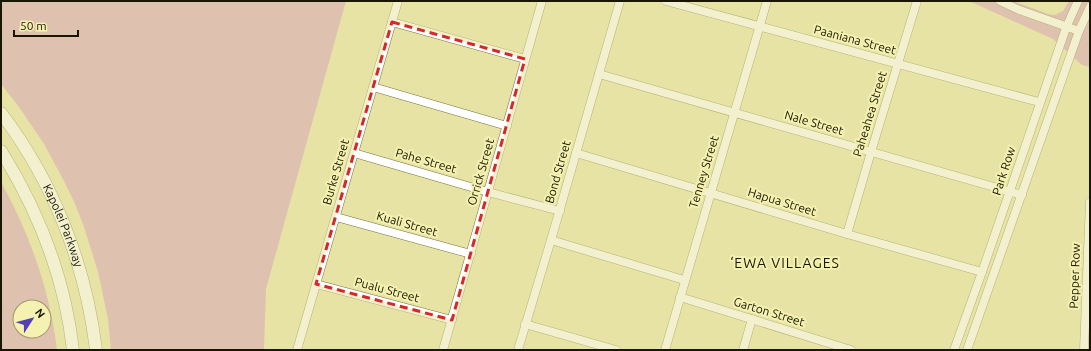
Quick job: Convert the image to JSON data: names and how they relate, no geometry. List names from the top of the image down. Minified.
{"streets":{"main road":["Kapolei Parkway"],"street":["Paaniana Street","Paheahea Street","Nale Street","Pahe Street","Park Row","Burke Street","Orrick Street","Bond Street","Tenney Street","Hapua Street","Kuali Street","Pepper Row","Pualu Street","Garton Street"]},"crossings":[["Paaniana Street","Paheahea Street"],["Paaniana Street","Park Row"],["Paaniana Street","Tenney Street"],["Paheahea Street","Nale Street"],["Paheahea Street","Hapua Street"],["Nale Street","Park Row"],["Nale Street","Bond Street"],["Nale Street","Tenney Street"],["Pahe Street","Burke Street"],["Pahe Street","Orrick Street"],["Pahe Street","Bond Street"],["Park Row","Hapua Street"],["Burke Street","Kuali Street"],["Burke Street","Pualu Street"],["Orrick Street","Kuali Street"],["Orrick Street","Pualu Street"],["Bond Street","Hapua Street"],["Tenney Street","Hapua Street"],["Tenney Street","Garton Street"]],"districts":["‘EWA VILLAGES"],"scale_bar":"50 m","north":"top right"}
